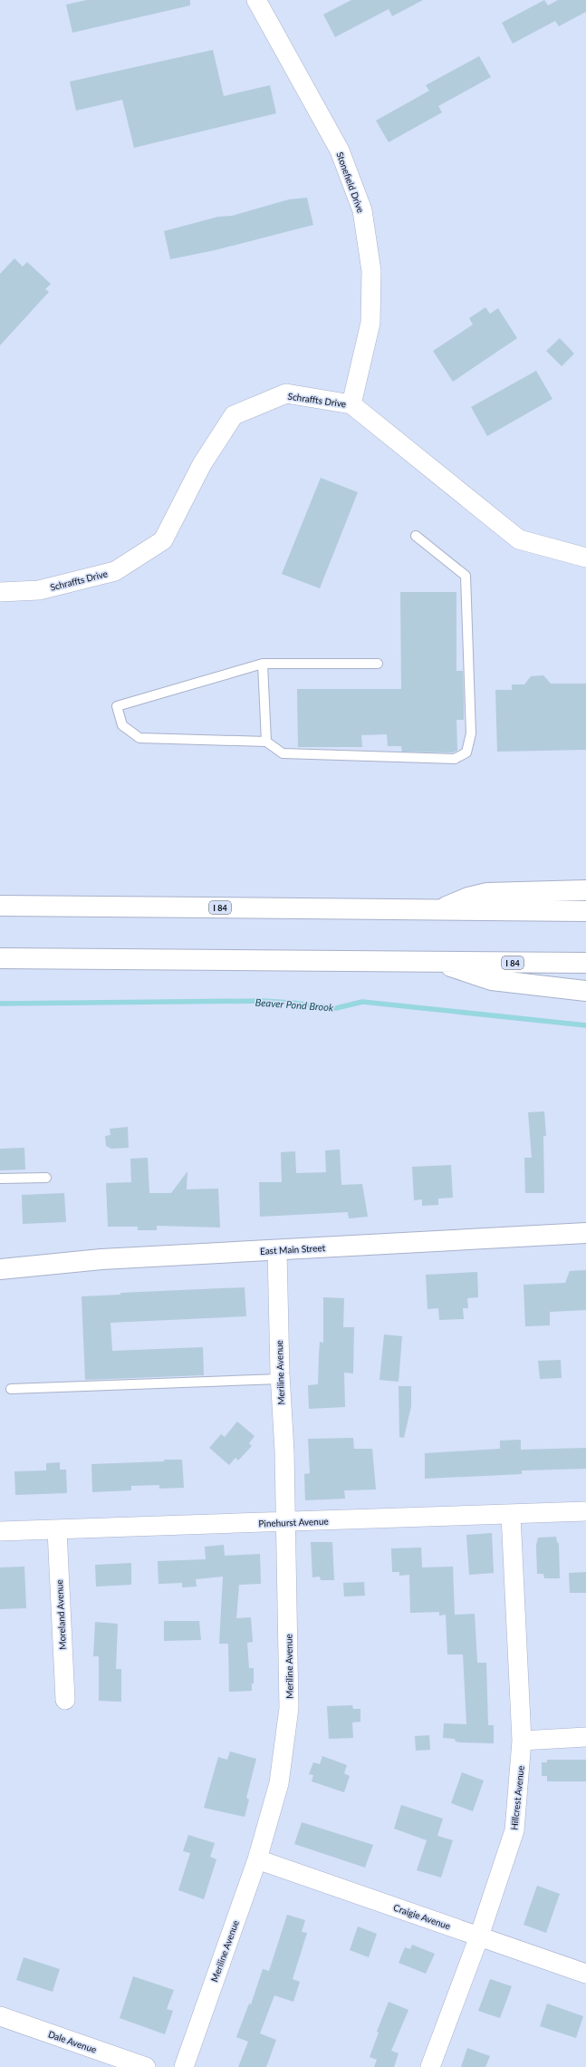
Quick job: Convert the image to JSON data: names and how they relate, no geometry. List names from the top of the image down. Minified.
{"streets":{"main road":["I 84","East Main Street"],"street":["Stonefield Drive","Schraffts Drive","Meriline Avenue","Pinehurst Avenue","Moreland Avenue","Hillcrest Avenue","Craigie Avenue","Dale Avenue"]},"crossings":[["Stonefield Drive","Schraffts Drive"],["East Main Street","Meriline Avenue"],["Meriline Avenue","Pinehurst Avenue"],["Meriline Avenue","Craigie Avenue"],["Pinehurst Avenue","Moreland Avenue"],["Pinehurst Avenue","Hillcrest Avenue"],["Hillcrest Avenue","Craigie Avenue"]],"water":["Beaver Pond Brook"]}
